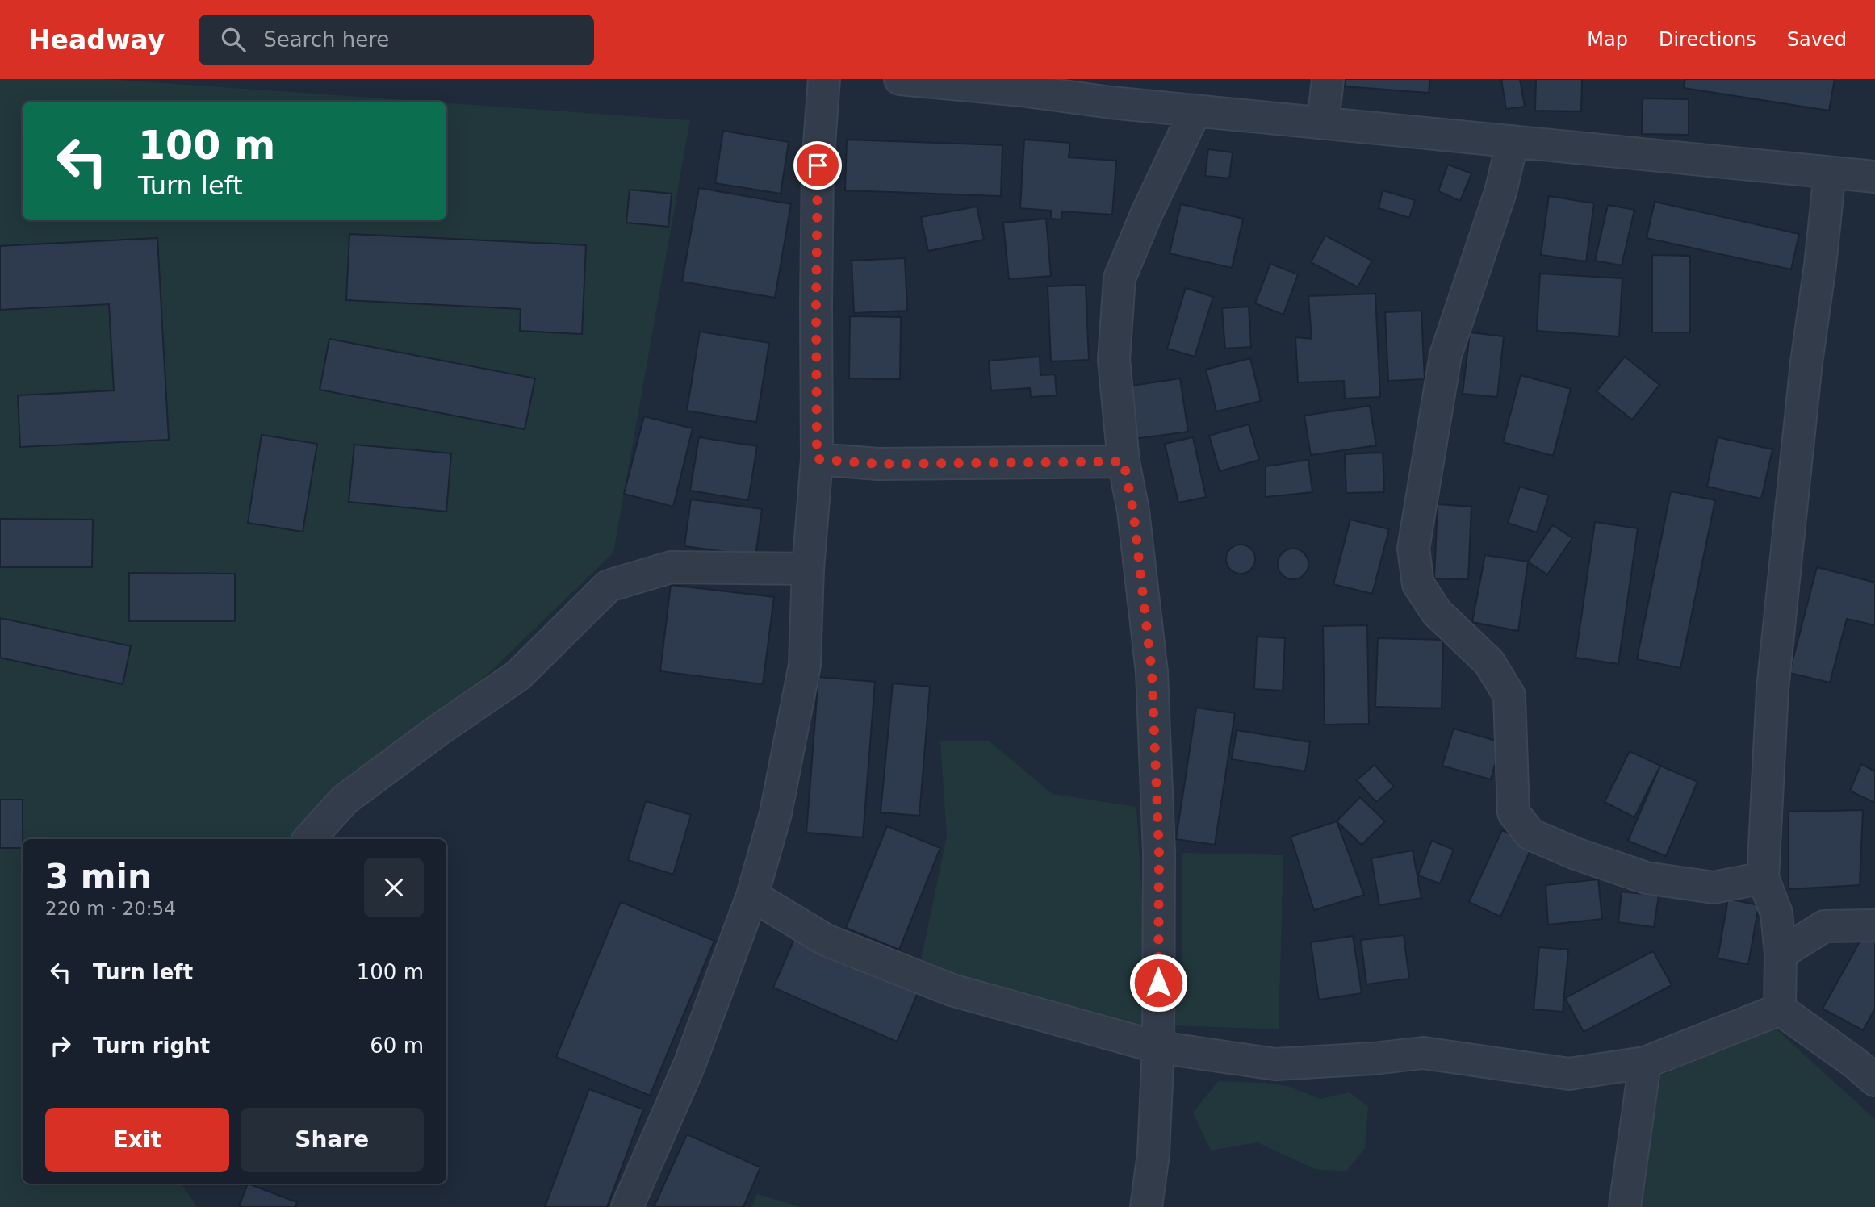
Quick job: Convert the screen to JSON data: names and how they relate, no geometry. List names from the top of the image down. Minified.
{"page":{"header":"Headway","search":"Search here","nav":["Map","Directions","Saved"],"turn":["100 m","Turn left"],"heading":["3 min","220 m · 20:54"],"list":[{"name":"Turn left","value":"100 m"},{"name":"Turn right","value":"60 m"}],"buttons":["Exit","Share"]}}
